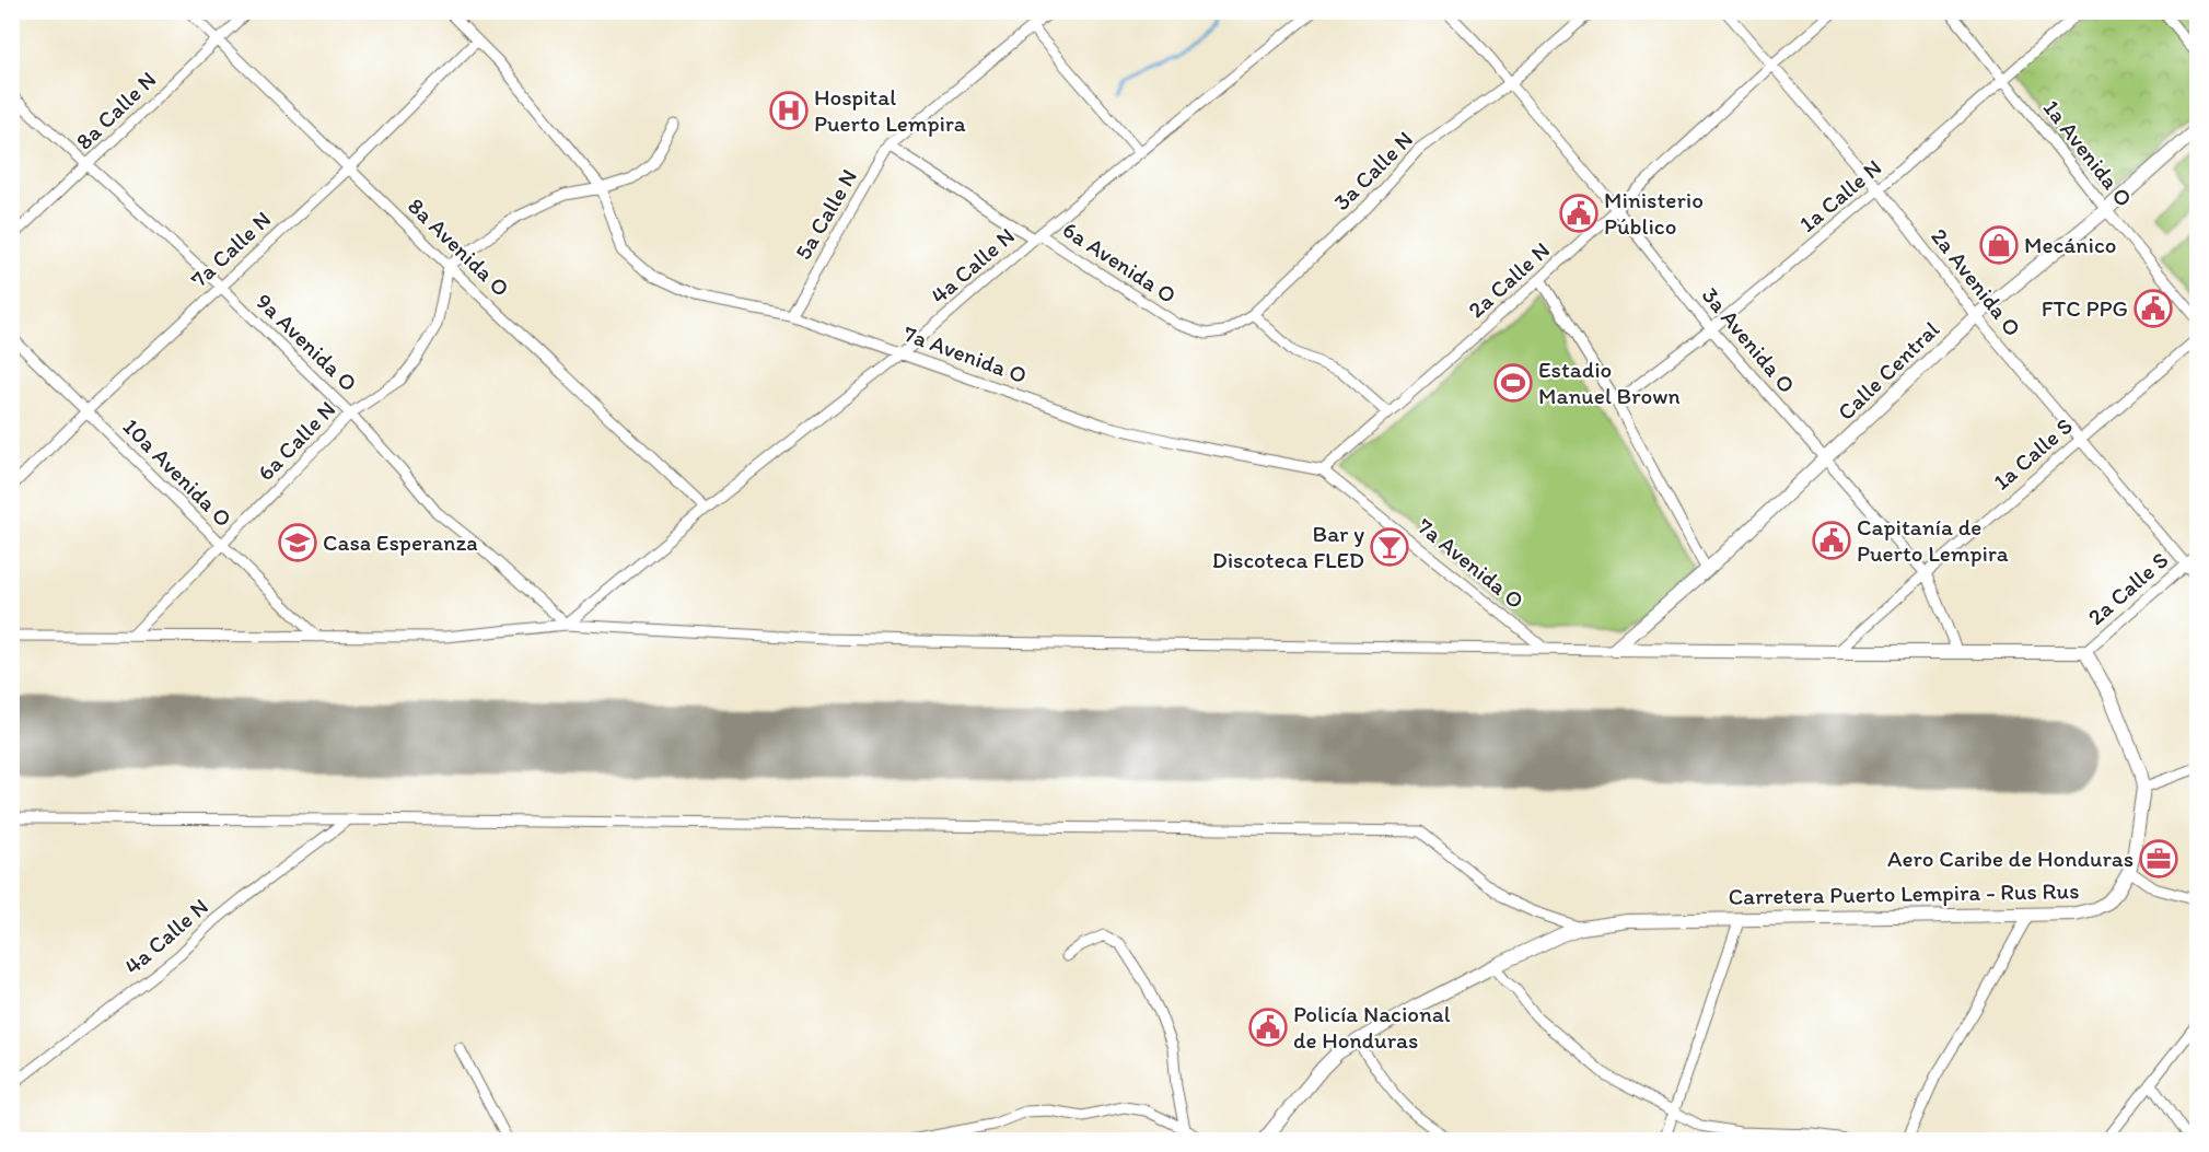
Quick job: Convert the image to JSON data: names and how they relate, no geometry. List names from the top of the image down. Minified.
{"streets":{"street":["8a Calle N","1a Avenida O","3a Calle N","1a Calle N","5a Calle N","8a Avenida O","7a Calle N","6a Avenida O","4a Calle N","2a Calle N","2a Avenida O","3a Avenida O","9a Avenida O","7a Avenida O","Calle Central","6a Calle N","1a Calle S","10a Avenida O","2a Calle S","Carretera Puerto Lempira - Rus Rus"]},"crossings":[["8a Calle N","8a Avenida O"],["8a Calle N","9a Avenida O"],["1a Avenida O","1a Calle N"],["1a Avenida O","Calle Central"],["3a Calle N","6a Avenida O"],["3a Calle N","3a Avenida O"],["1a Calle N","2a Avenida O"],["1a Calle N","3a Avenida O"],["5a Calle N","6a Avenida O"],["5a Calle N","7a Avenida O"],["8a Avenida O","7a Calle N"],["8a Avenida O","4a Calle N"],["8a Avenida O","6a Calle N"],["7a Calle N","9a Avenida O"],["7a Calle N","7a Avenida O"],["7a Calle N","10a Avenida O"],["6a Avenida O","4a Calle N"],["4a Calle N","9a Avenida O"],["4a Calle N","7a Avenida O"],["2a Calle N","2a Avenida O"],["2a Calle N","3a Avenida O"],["2a Calle N","7a Avenida O"],["2a Avenida O","Calle Central"],["2a Avenida O","1a Calle S"],["2a Avenida O","2a Calle S"],["3a Avenida O","Calle Central"],["3a Avenida O","1a Calle S"],["9a Avenida O","6a Calle N"],["6a Calle N","10a Avenida O"],["2a Calle S","Carretera Puerto Lempira - Rus Rus"]],"places":{"hospital":["Hospital Puerto Lempira"],"public building":["Ministerio Público","FTC PPG","Capitanía de Puerto Lempira","Policía Nacional de Honduras"],"shop":["Mecánico"],"sports":["Estadio Manuel Brown"],"school or university":["Casa Esperanza"],"bar":["Bar y Discoteca FLED"],"office":["Aero Caribe de Honduras"]}}
